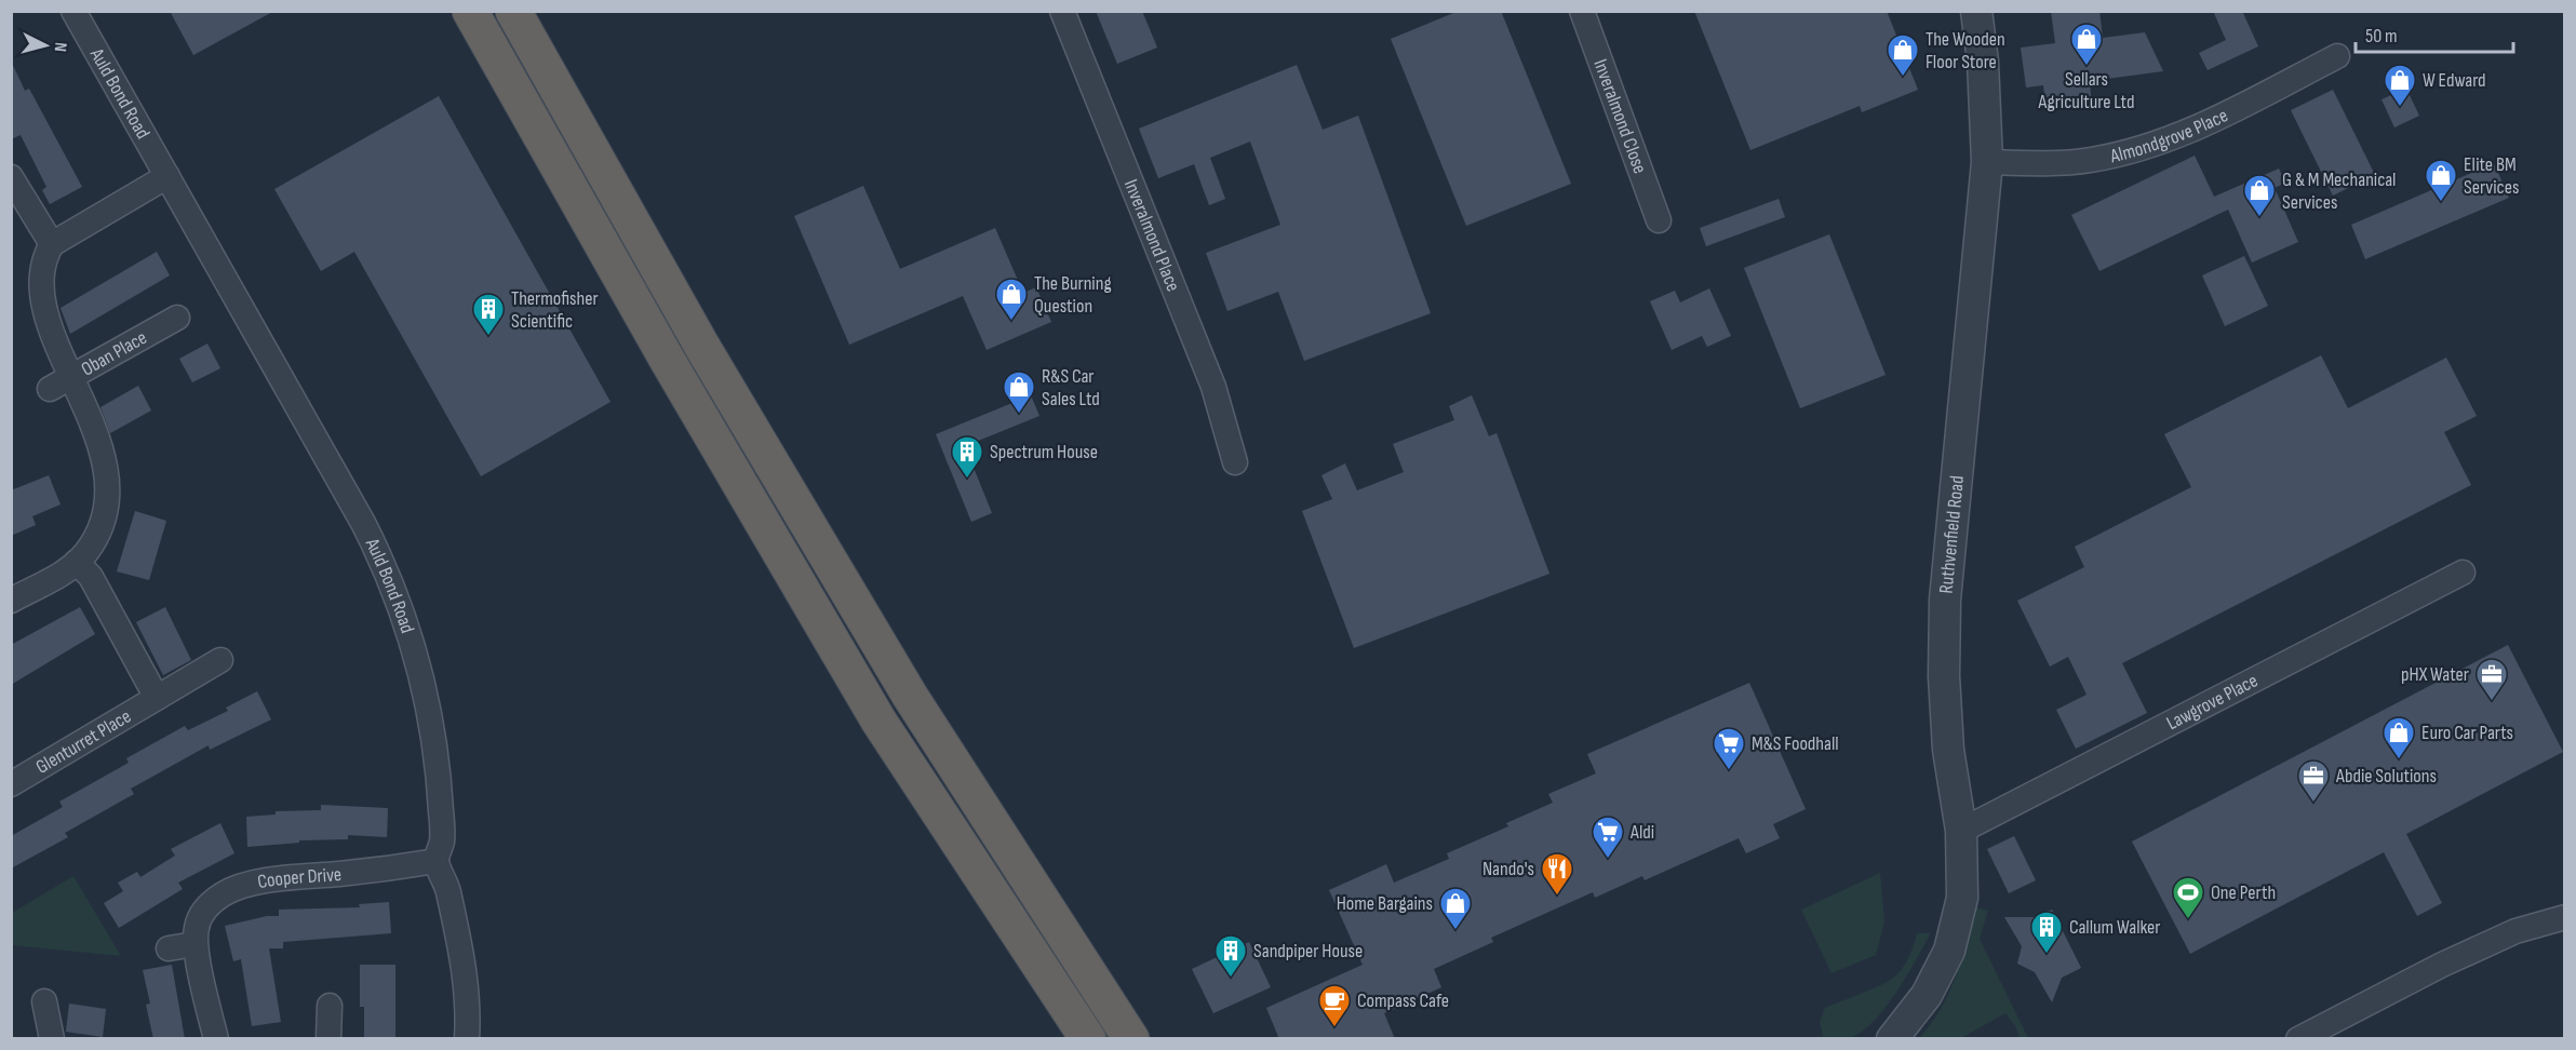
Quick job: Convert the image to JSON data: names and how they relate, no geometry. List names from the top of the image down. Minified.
{"streets":{"street":["Auld Bond Road","Inveralmond Close","Almondgrove Place","Inveralmond Place","Oban Place","Ruthvenfield Road","Lawgrove Place","Glenturret Place","Cooper Drive"]},"crossings":[["Auld Bond Road","Cooper Drive"],["Almondgrove Place","Ruthvenfield Road"],["Ruthvenfield Road","Lawgrove Place"]],"places":{"shop":["Sellars Agriculture Ltd","The Wooden Floor Store","W Edward","Elite BM Services","G & M Mechanical Services","The Burning Question","R&S Car Sales Ltd","Euro Car Parts","Home Bargains"],"building":["Thermofisher Scientific","Spectrum House","Callum Walker","Sandpiper House"],"office":["pHX Water","Abdie Solutions"],"supermarket":["M&S Foodhall","Aldi"],"restaurant":["Nando's"],"sports":["One Perth"],"cafe":["Compass Cafe"]},"scale_bar":"50 m","north":"right"}
